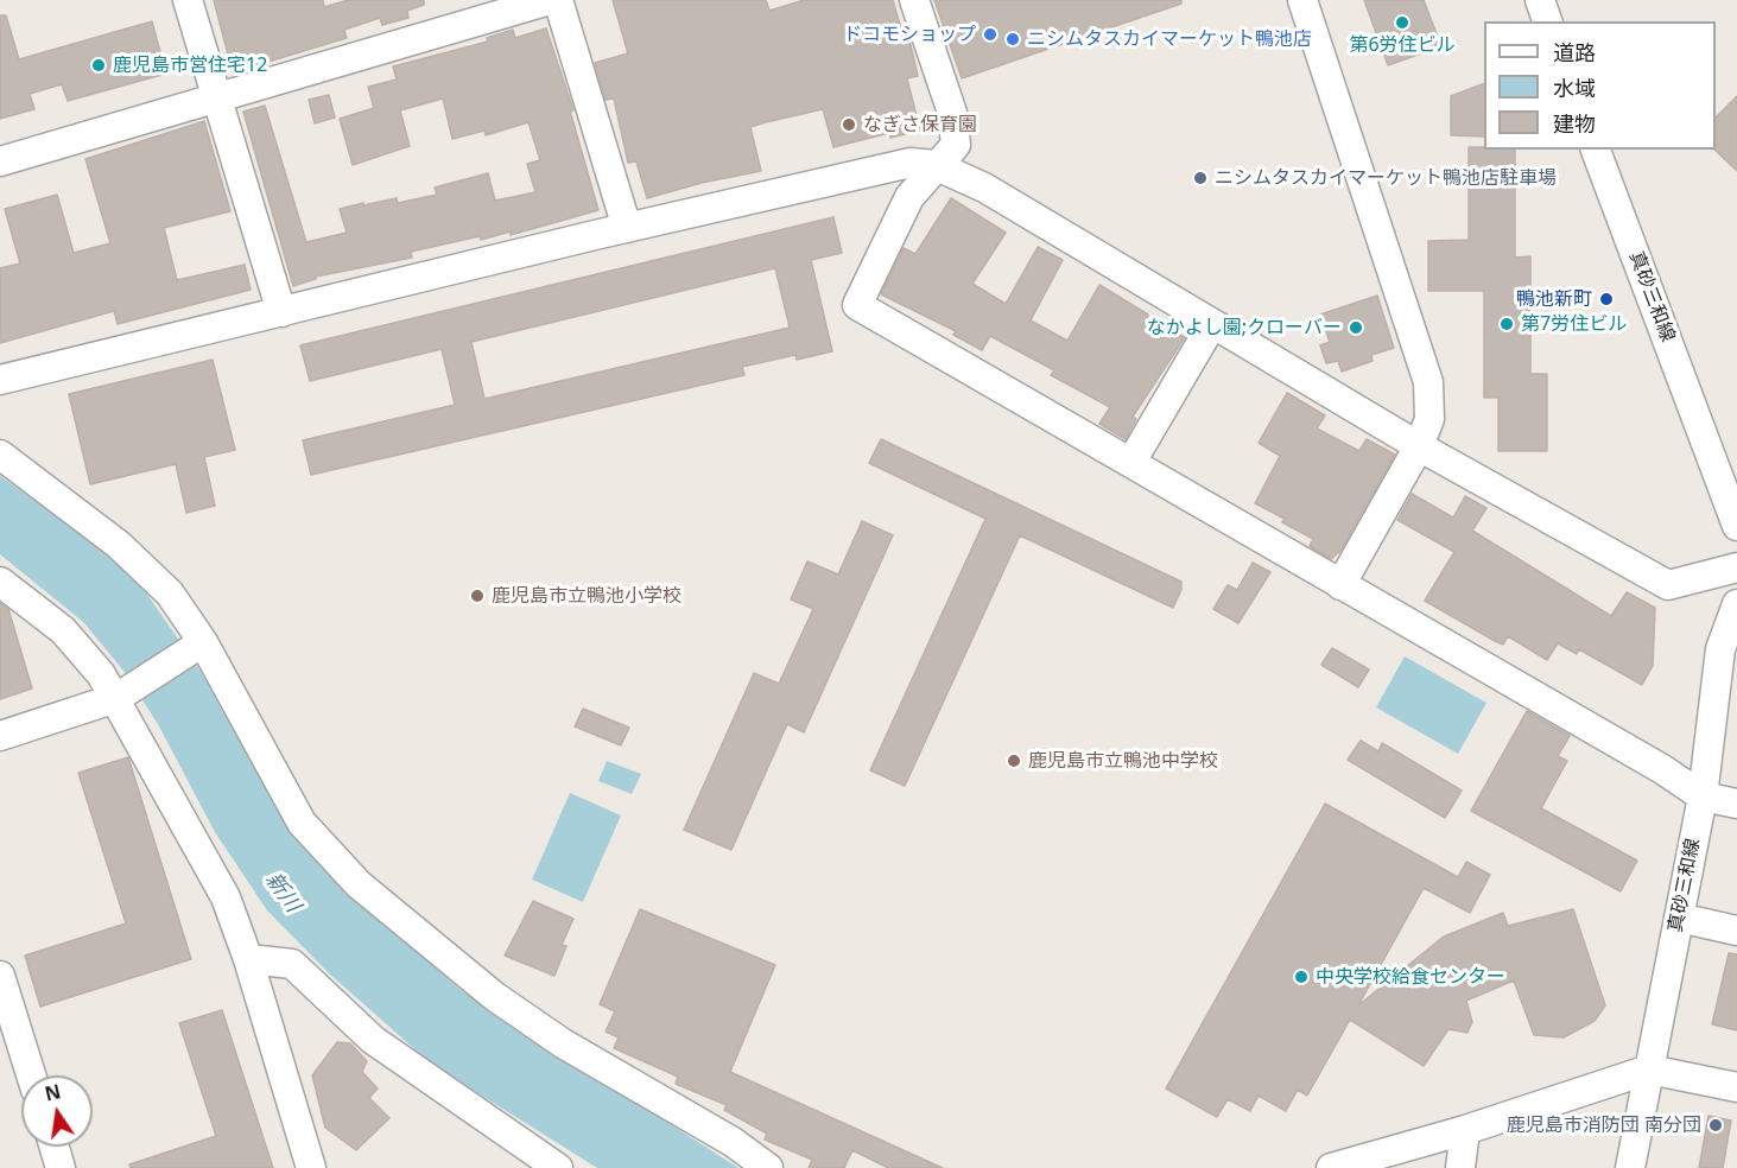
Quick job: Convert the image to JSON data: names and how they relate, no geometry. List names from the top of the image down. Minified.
{"streets":{"street":["真砂三和線"]},"water":["新川"],"places":["第6労住ビル","ドコモショップ","ニシムタスカイマーケット鴨池店","鹿児島市営住宅12","なぎさ保育園","ニシムタスカイマーケット鴨池店駐車場","鴨池新町","第7労住ビル","なかよし園;クローバー","鹿児島市立鴨池小学校","鹿児島市立鴨池中学校","中央学校給食センター","鹿児島市消防団 南分団"],"legend":["道路","水域","建物"],"north":"top"}
